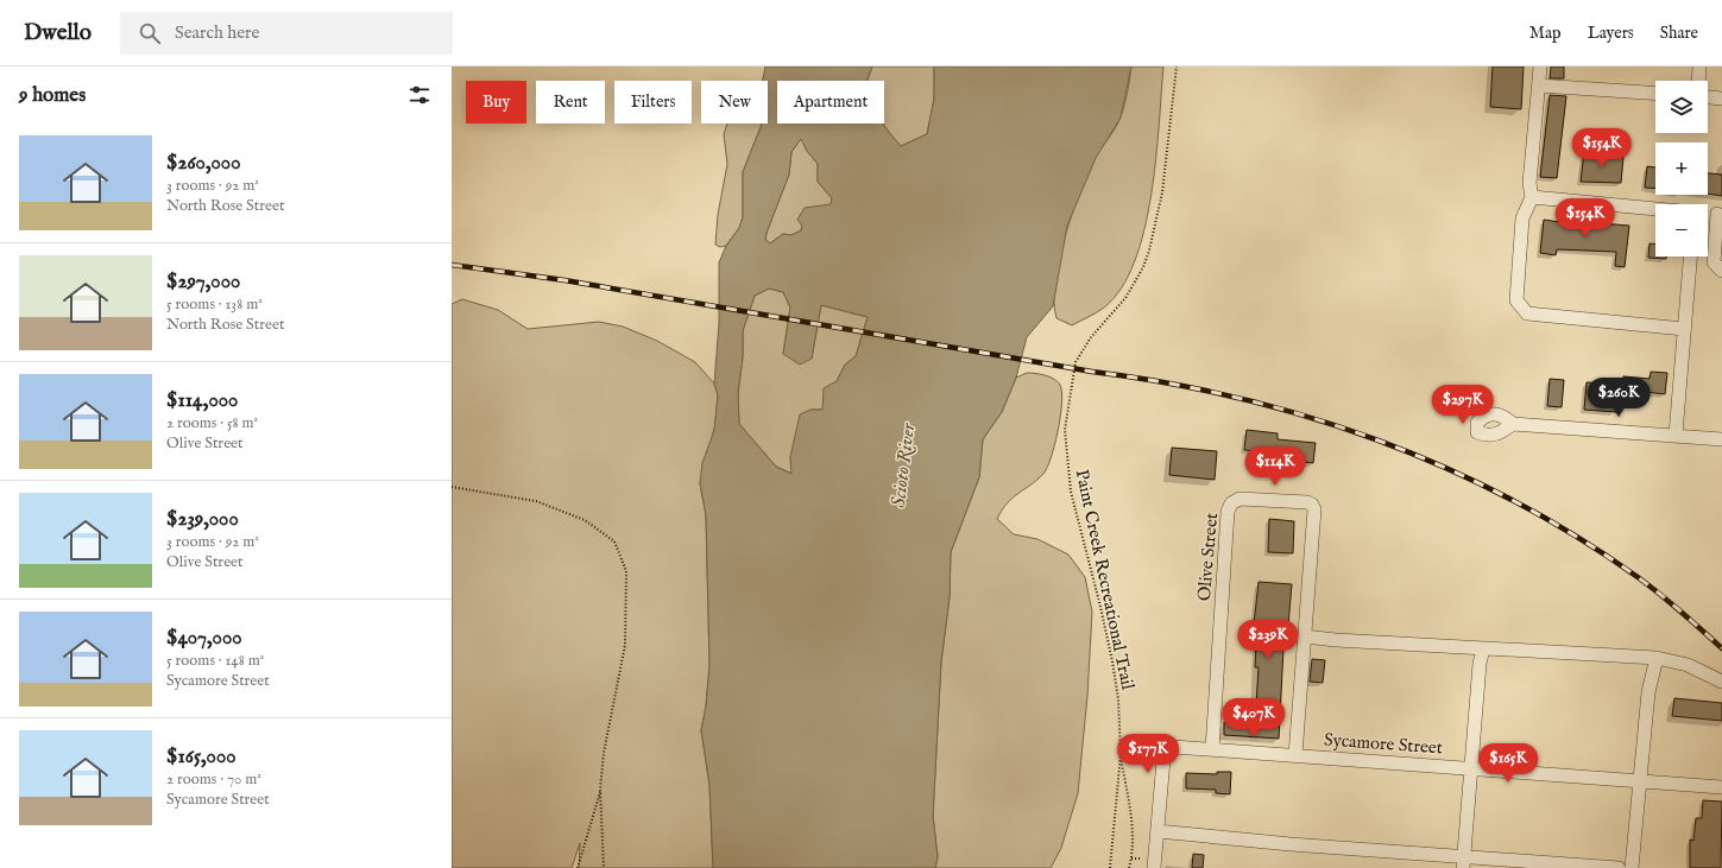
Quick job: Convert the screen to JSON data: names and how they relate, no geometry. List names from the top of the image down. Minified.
{"streets":{"street":["Olive Street","Sycamore Street"],"path":["Paint Creek Recreational Trail"]},"crossings":[["Olive Street","Sycamore Street"]],"water":["Scioto River"],"page":{"header":"Dwello","search":"Search here","nav":["Map","Layers","Share"],"heading":"9 homes","map_buttons":["+","−"],"chip":["Buy","Rent","Filters","New","Apartment"],"list":[{"name":"$260,000","note":"3 rooms · 92 m² · North Rose Street"},{"name":"$297,000","note":"5 rooms · 138 m² · North Rose Street"},{"name":"$114,000","note":"2 rooms · 58 m² · Olive Street"},{"name":"$239,000","note":"3 rooms · 92 m² · Olive Street"},{"name":"$407,000","note":"5 rooms · 148 m² · Sycamore Street"},{"name":"$165,000","note":"2 rooms · 70 m² · Sycamore Street"}],"price":["$154K","$154K","$260K","$297K","$114K","$239K","$407K","$177K","$165K"]}}
